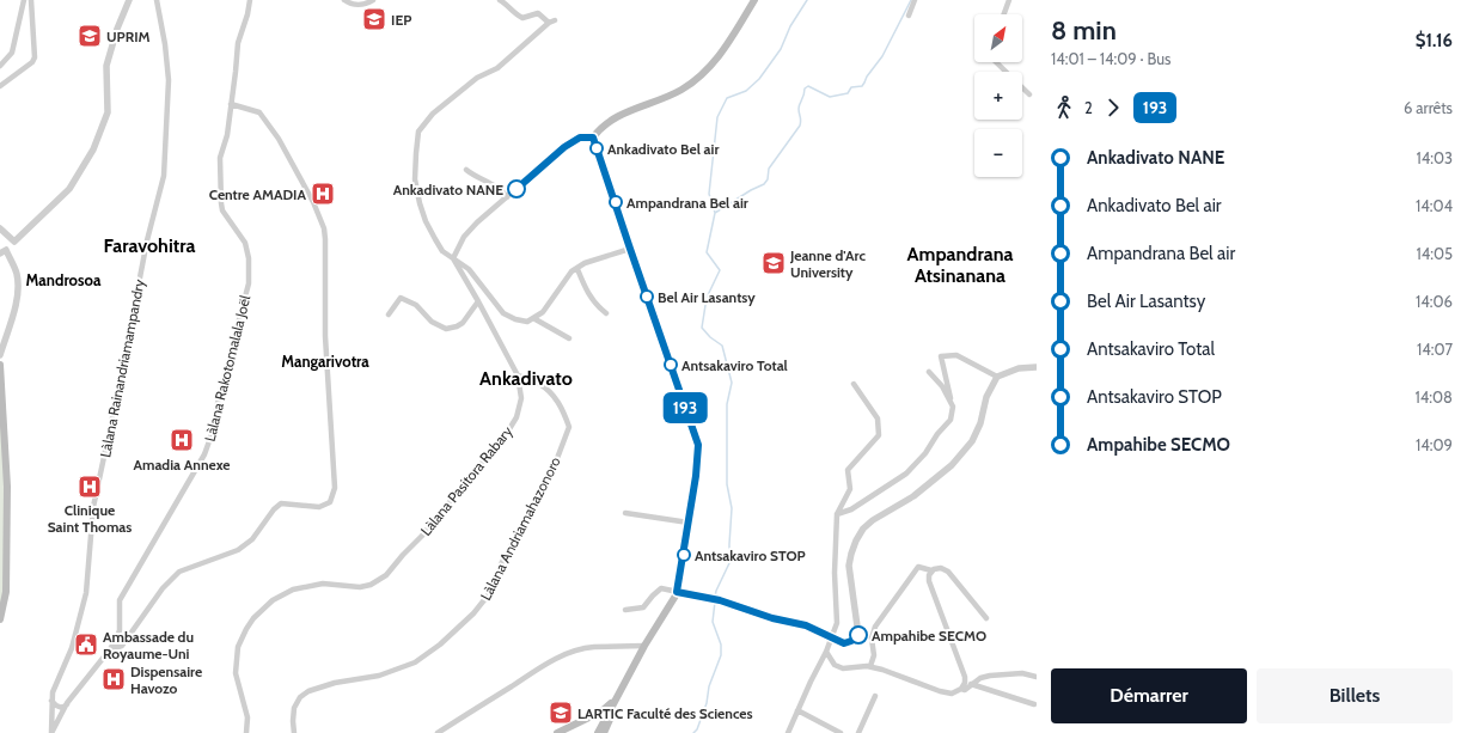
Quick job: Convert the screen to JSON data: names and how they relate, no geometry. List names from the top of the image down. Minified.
{"streets":{"street":["Làlana Rainandriamampandry","Làlana Rakotomalala Joël","Làlana Pasitora Rabary","Làlana Andriamahazonoro"]},"crossings":[["Làlana Rainandriamampandry","Làlana Rakotomalala Joël"],["Làlana Pasitora Rabary","Làlana Andriamahazonoro"]],"districts":["Faravohitra","Ampandrana Atsinanana","Mandrosoa","Mangarivotra","Ankadivato"],"places":{"school or university":["IEP","UPRIM","Jeanne d'Arc University","LARTIC Faculté des Sciences"],"other":["Ankadivato Bel air","Ankadivato NANE","Ampandrana Bel air","Bel Air Lasantsy","Antsakaviro Total","Antsakaviro STOP","Ampahibe SECMO"],"hospital":["Centre AMADIA","Amadia Annexe","Clinique Saint Thomas","Dispensaire Havozo"],"public building":["Ambassade du Royaume-Uni"]},"lines":["bus line 193"],"north":"top right","page":{"on_map":"193","heading":["8 min","14:01 – 14:09 · Bus","$1.16"],"map_buttons":["+","−"],"legs":["2","193","6 arrêts"],"list":[{"name":"Ankadivato NANE","value":"14:03"},{"name":"Ankadivato Bel air","value":"14:04"},{"name":"Ampandrana Bel air","value":"14:05"},{"name":"Bel Air Lasantsy","value":"14:06"},{"name":"Antsakaviro Total","value":"14:07"},{"name":"Antsakaviro STOP","value":"14:08"},{"name":"Ampahibe SECMO","value":"14:09"}],"buttons":["Démarrer","Billets"]}}
